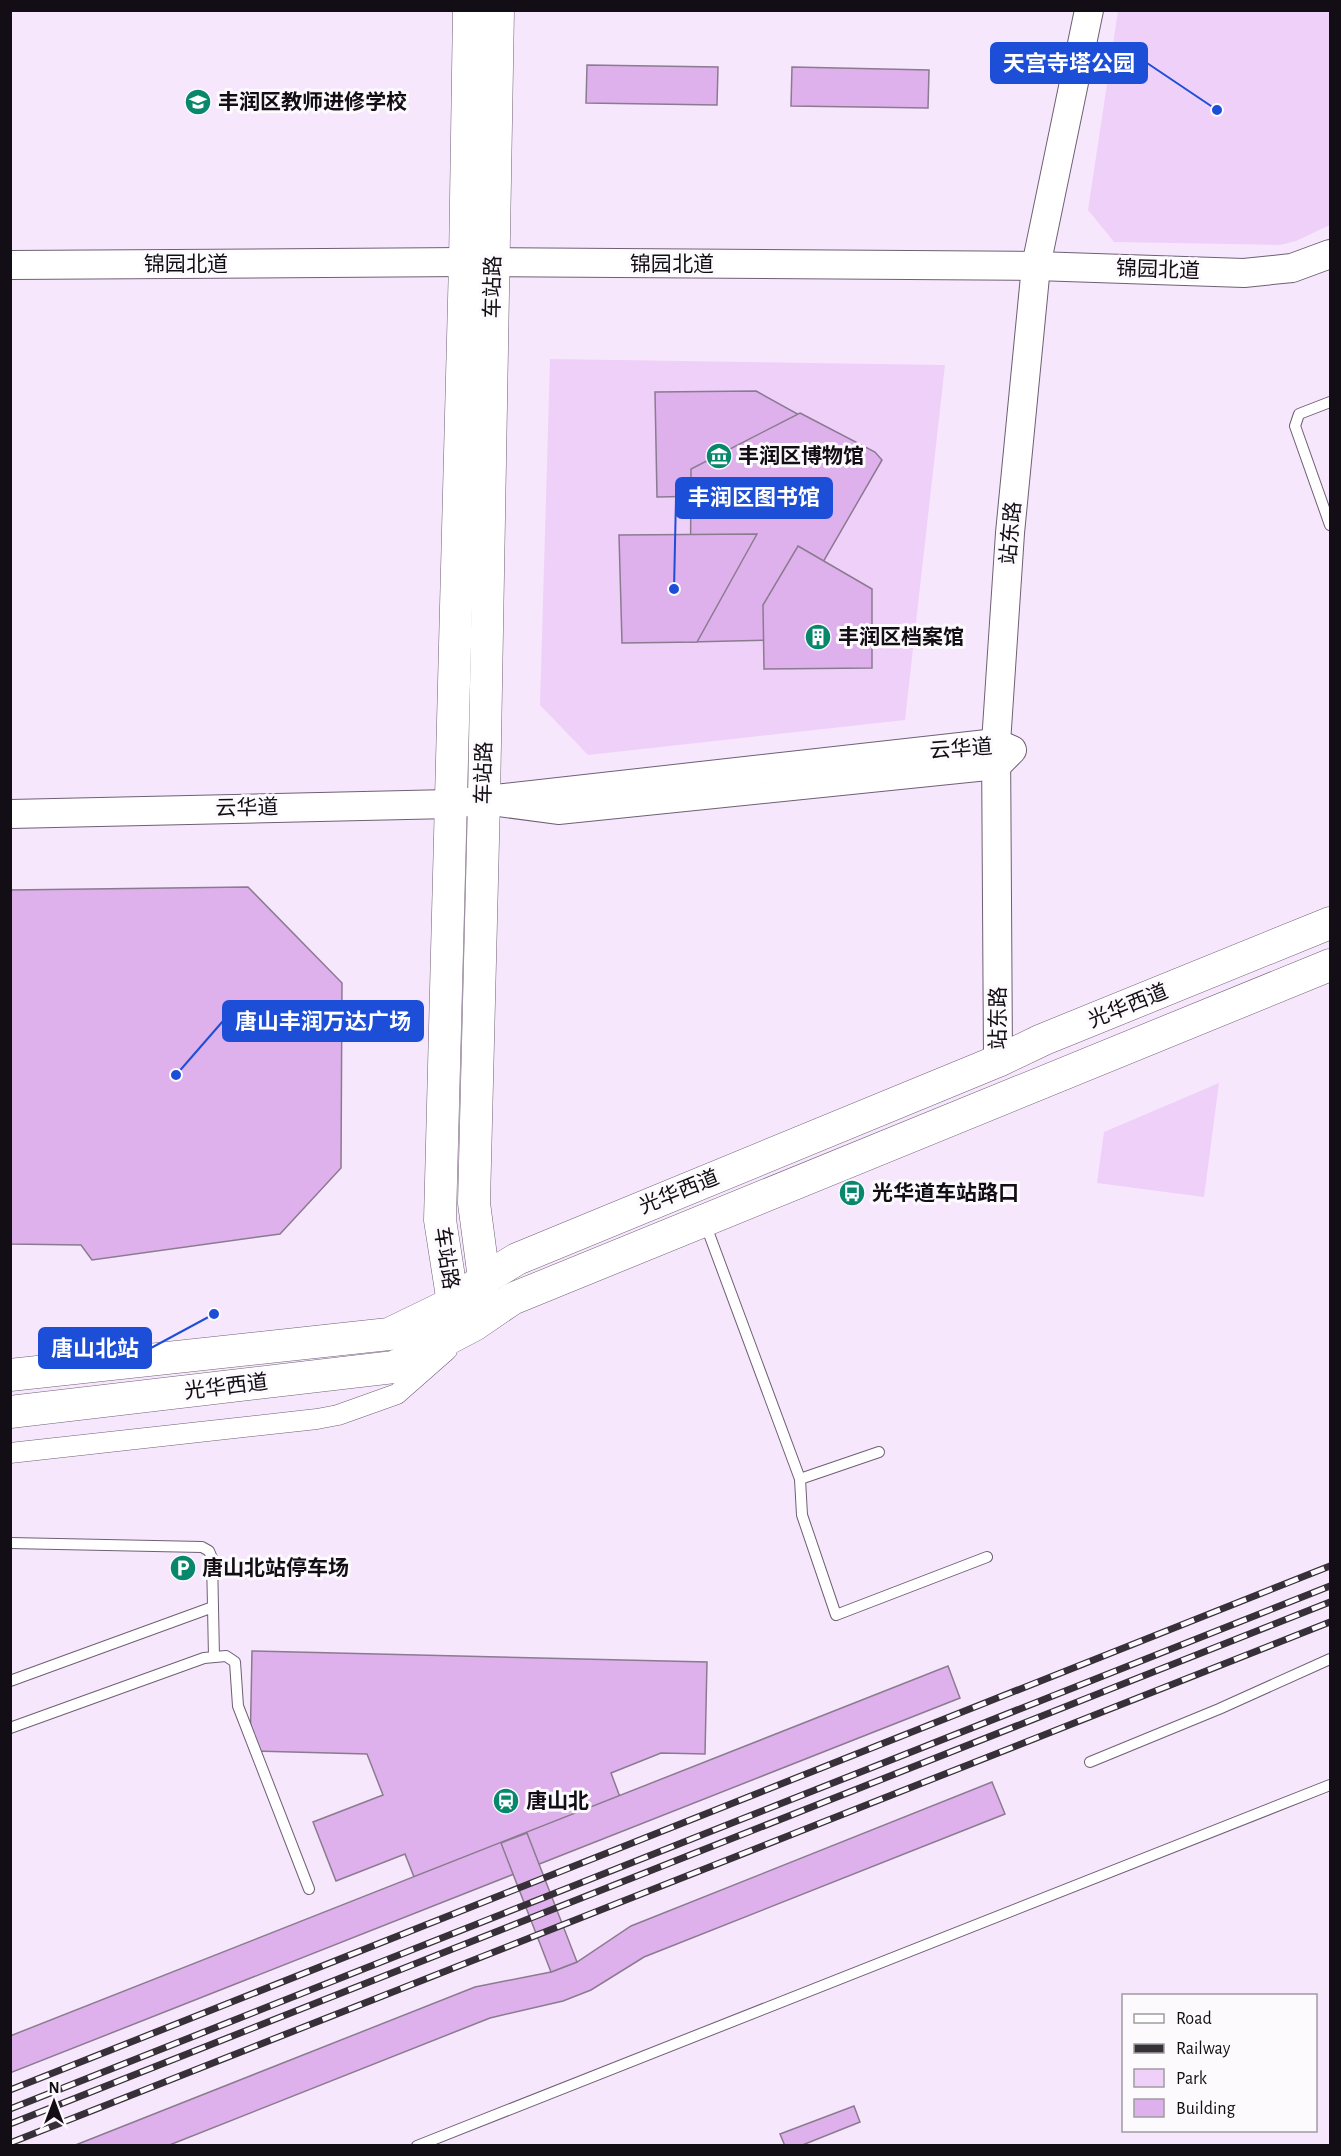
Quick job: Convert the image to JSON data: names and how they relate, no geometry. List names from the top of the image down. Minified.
{"streets":{"main road":["车站路","光华西道"],"street":["锦园北道","站东路","云华道"]},"crossings":[["锦园北道","车站路"],["锦园北道","站东路"],["车站路","云华道"],["车站路","光华西道"],["站东路","云华道"],["站东路","光华西道"]],"places":{"school or university":["丰润区教师进修学校"],"other":["天宫寺塔公园","丰润区图书馆","唐山丰润万达广场","唐山北站"],"museum":["丰润区博物馆"],"building":["丰润区档案馆"],"bus stop":["光华道车站路口"],"parking":["唐山北站停车场"],"station":["唐山北"]},"legend":["Road","Railway","Park","Building"],"north":"top"}
